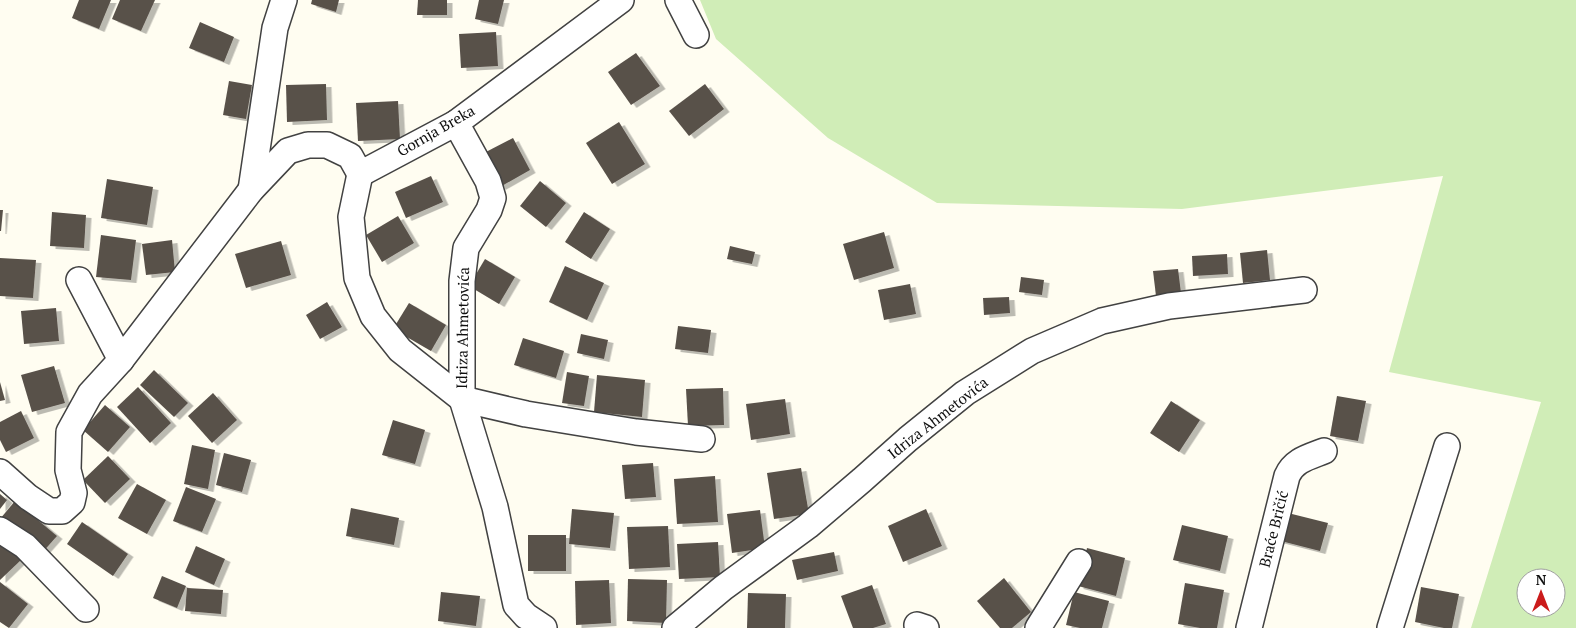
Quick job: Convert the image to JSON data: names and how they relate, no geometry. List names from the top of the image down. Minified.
{"streets":{"street":["Gornja Breka","Idriza Ahmetovića","Braće Bričić"]},"crossings":[["Gornja Breka","Idriza Ahmetovića"]],"north":"top"}
